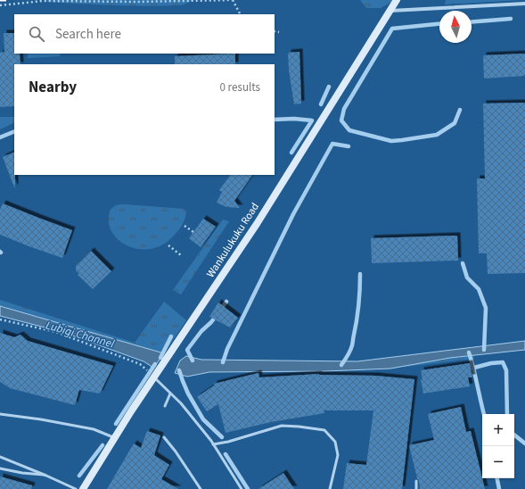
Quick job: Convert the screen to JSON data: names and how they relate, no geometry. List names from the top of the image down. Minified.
{"streets":{"main road":["Wankulukuku Road"]},"water":["Lubigi Channel"],"north":"top","page":{"search":"Search here","heading":["Nearby","0 results"],"map_buttons":["+","−"]}}
